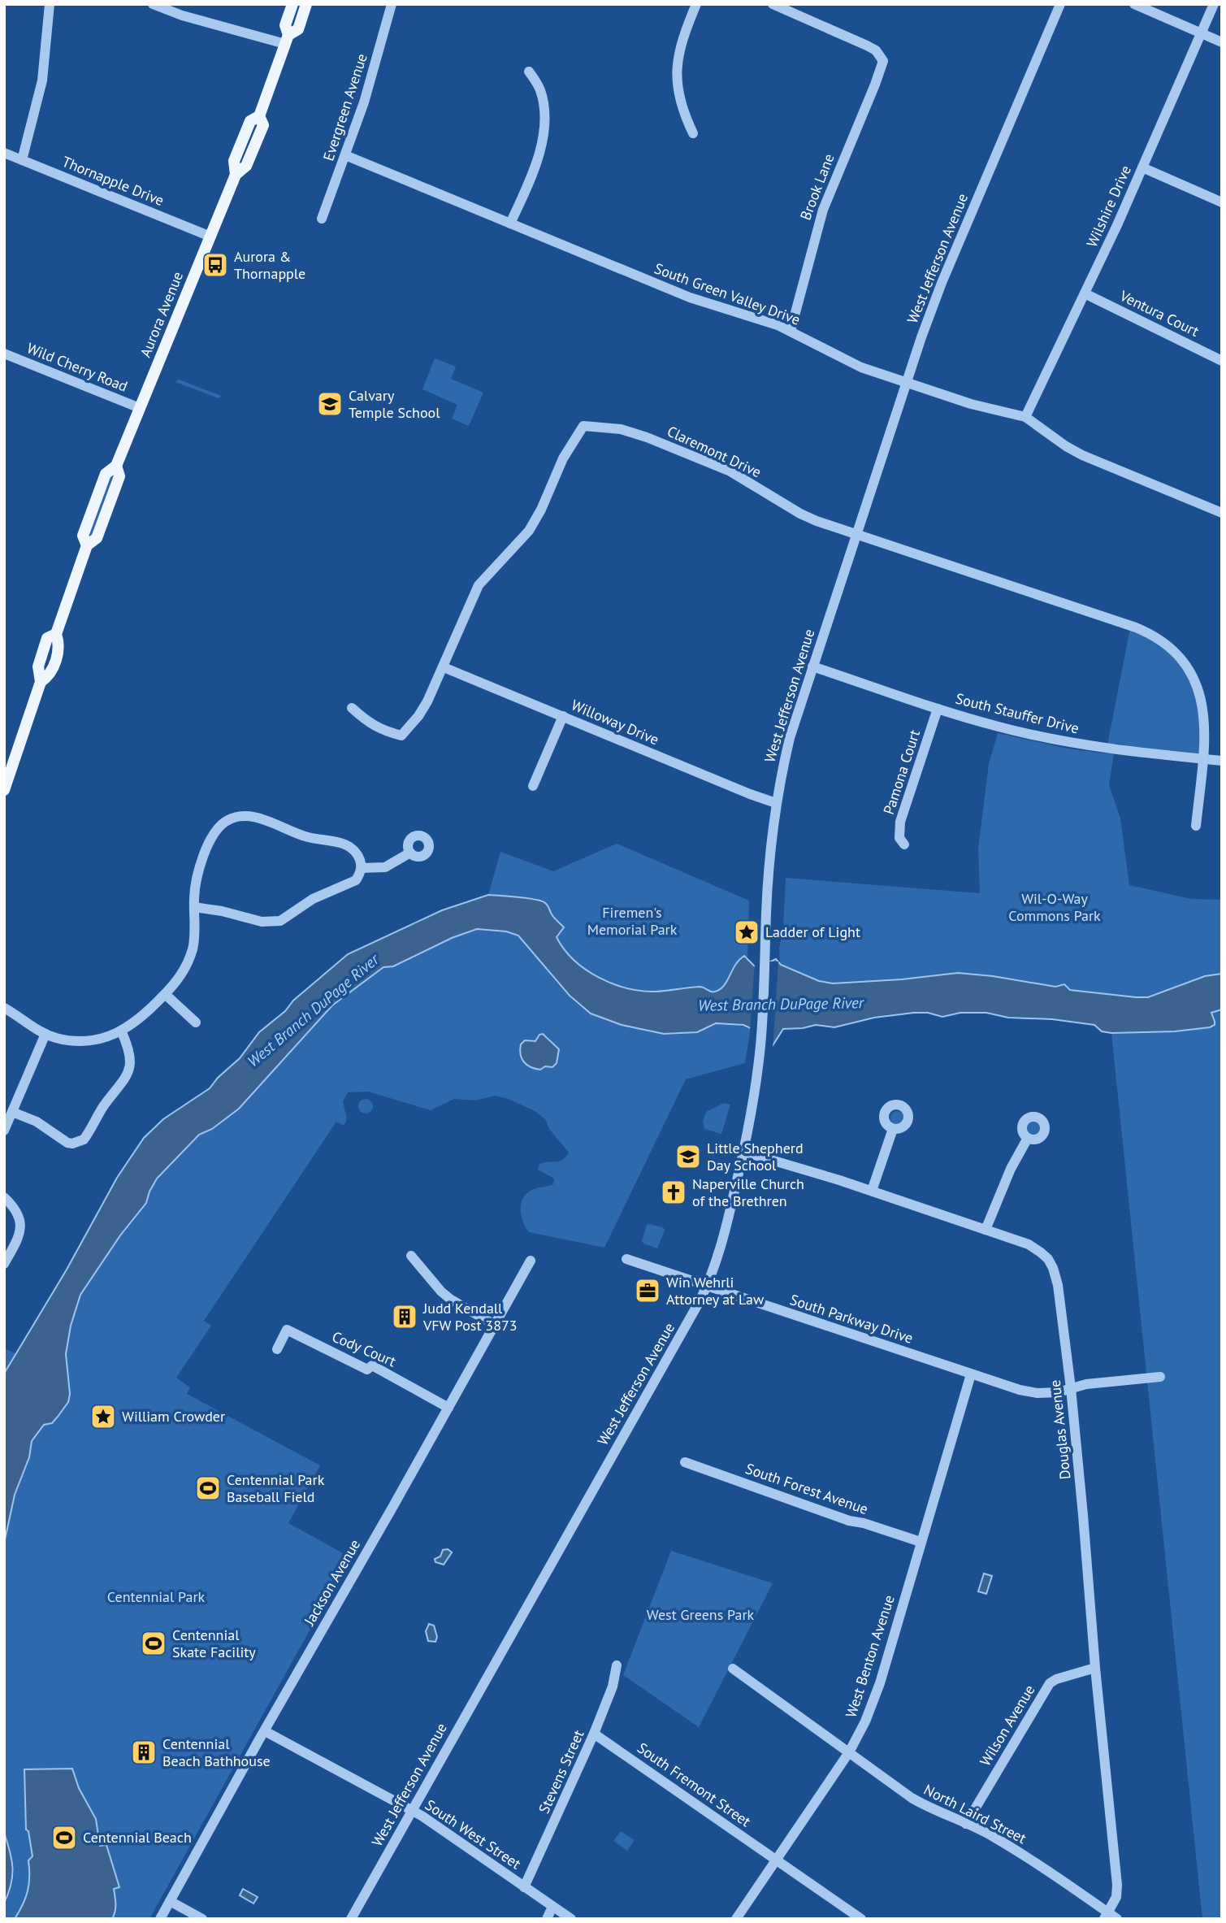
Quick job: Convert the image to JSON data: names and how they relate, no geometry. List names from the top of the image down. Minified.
{"streets":{"main road":["Aurora Avenue"],"street":["Evergreen Avenue","Thornapple Drive","Brook Lane","Wilshire Drive","West Jefferson Avenue","South Green Valley Drive","Ventura Court","Wild Cherry Road","Claremont Drive","South Stauffer Drive","Willoway Drive","Pamona Court","South Parkway Drive","Cody Court","Douglas Avenue","South Forest Avenue","Jackson Avenue","West Benton Avenue","Wilson Avenue","Stevens Street","South Fremont Street","North Laird Street","South West Street"]},"crossings":[["Evergreen Avenue","South Green Valley Drive"],["Thornapple Drive","Aurora Avenue"],["Brook Lane","South Green Valley Drive"],["Wilshire Drive","South Green Valley Drive"],["Wilshire Drive","Ventura Court"],["West Jefferson Avenue","South Green Valley Drive"],["West Jefferson Avenue","Claremont Drive"],["West Jefferson Avenue","South Stauffer Drive"],["West Jefferson Avenue","Willoway Drive"],["West Jefferson Avenue","South Parkway Drive"],["West Jefferson Avenue","Douglas Avenue"],["West Jefferson Avenue","South West Street"],["Aurora Avenue","Wild Cherry Road"],["Claremont Drive","South Stauffer Drive"],["Claremont Drive","Willoway Drive"],["South Stauffer Drive","Pamona Court"],["South Parkway Drive","Douglas Avenue"],["South Parkway Drive","West Benton Avenue"],["Cody Court","Jackson Avenue"],["Douglas Avenue","Wilson Avenue"],["Douglas Avenue","North Laird Street"],["South Forest Avenue","West Benton Avenue"],["Jackson Avenue","South West Street"],["West Benton Avenue","South Fremont Street"],["West Benton Avenue","North Laird Street"],["Wilson Avenue","North Laird Street"],["Stevens Street","South Fremont Street"],["Stevens Street","South West Street"]],"water":["West Branch DuPage River"],"parks":["Wil-O-Way Commons Park","Firemen's Memorial Park","Centennial Park","West Greens Park"],"places":{"bus stop":["Aurora & Thornapple"],"school or university":["Calvary Temple School","Little Shepherd Day School"],"place":["Ladder of Light","William Crowder"],"church":["Naperville Church of the Brethren"],"office":["Win Wehrli Attorney at Law"],"building":["Judd Kendall VFW Post 3873","Centennial Beach Bathhouse"],"sports":["Centennial Park Baseball Field","Centennial Skate Facility","Centennial Beach"]}}
